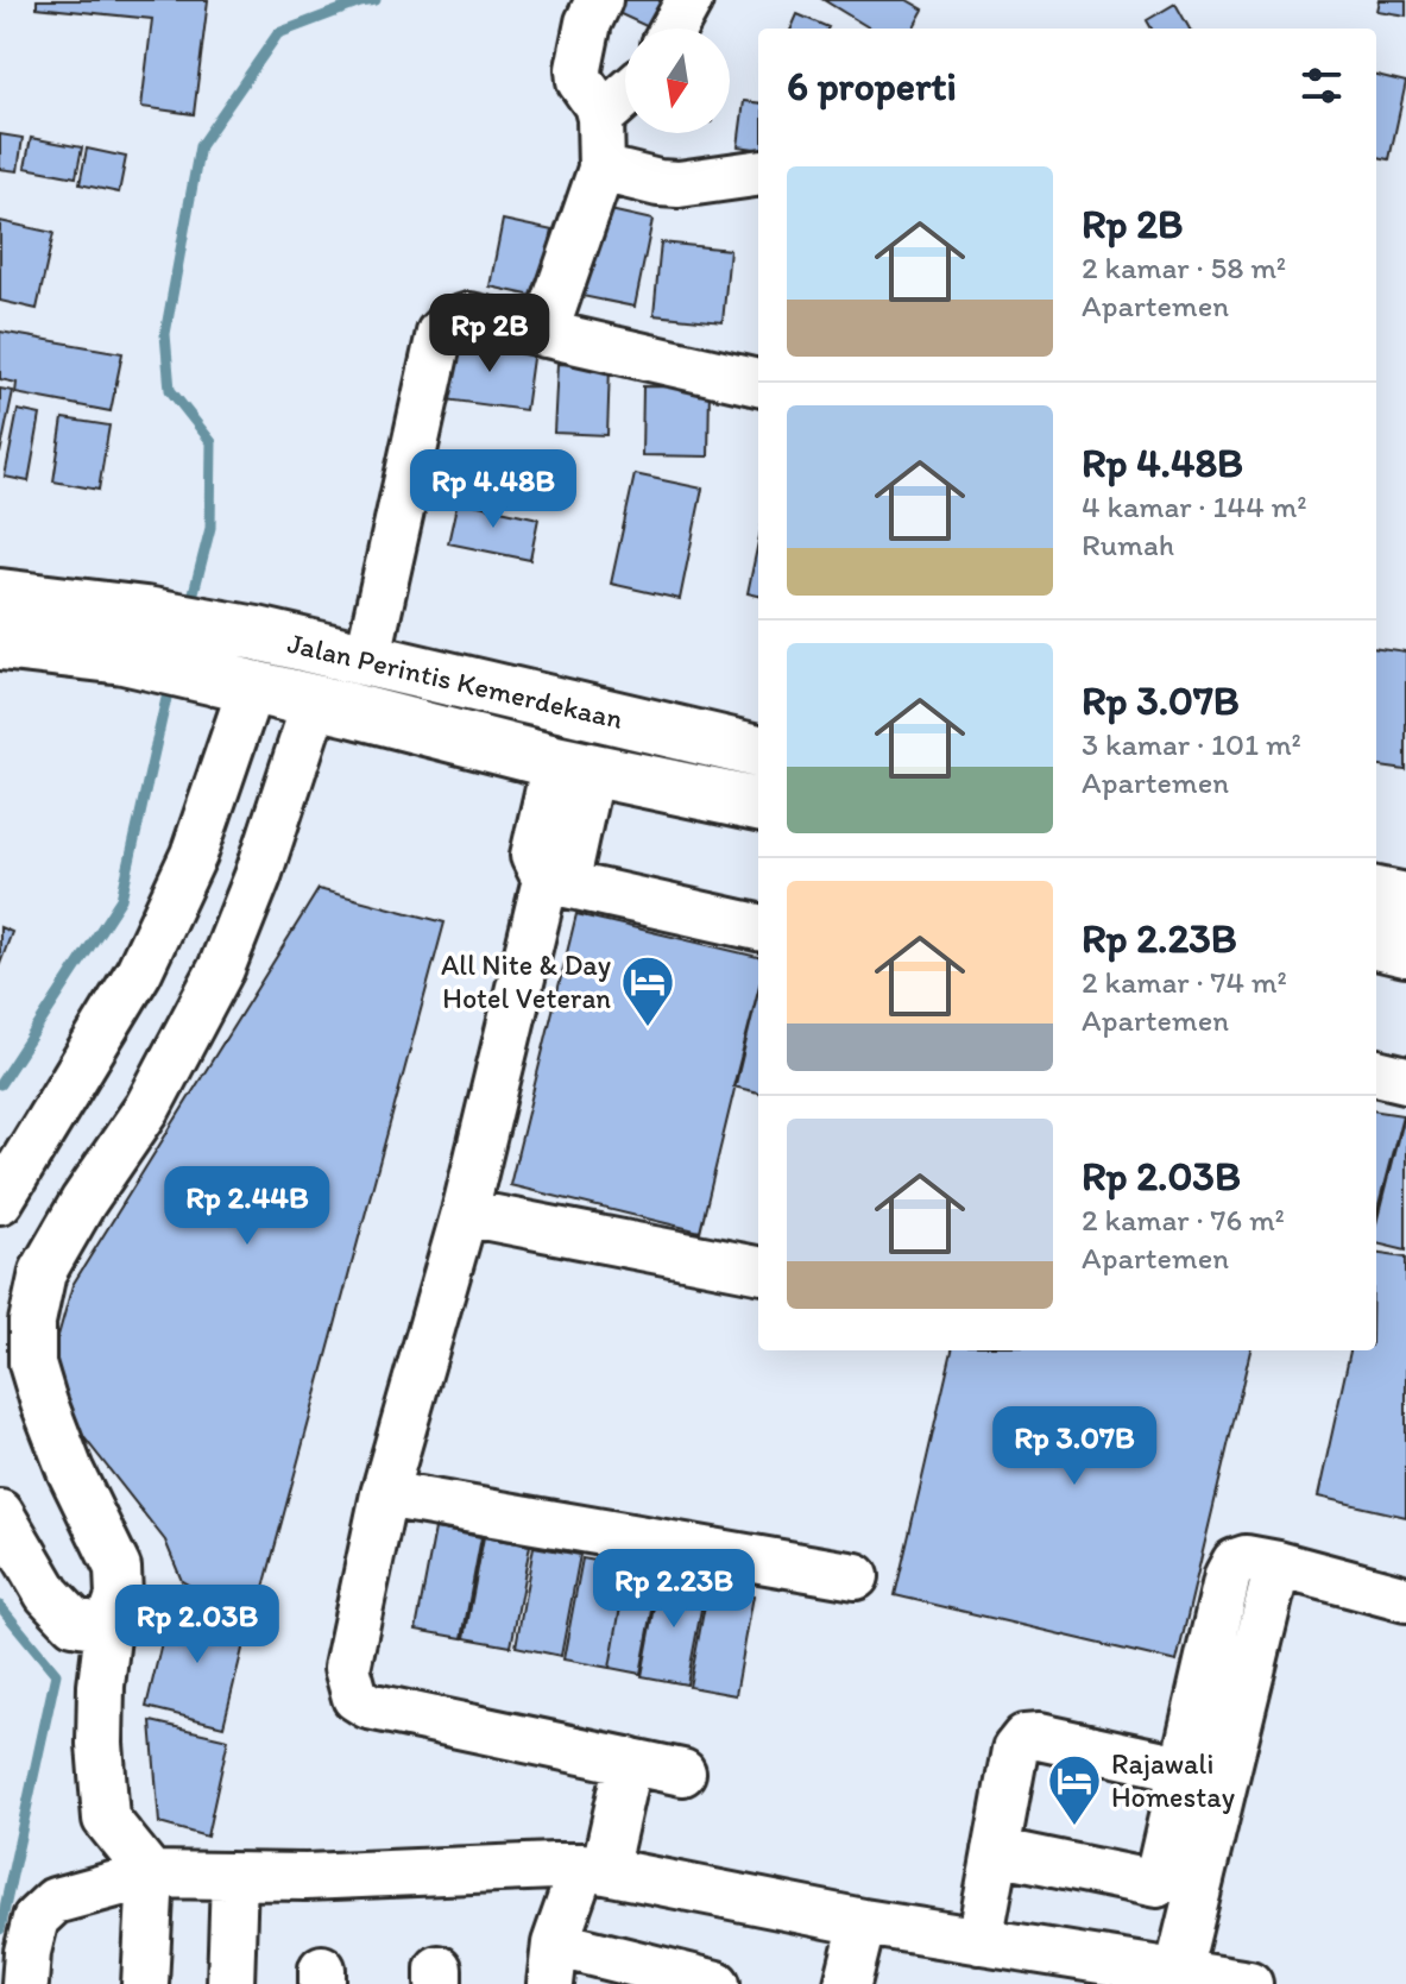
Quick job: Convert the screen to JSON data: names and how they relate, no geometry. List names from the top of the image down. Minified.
{"streets":{"highway":["Jalan Perintis Kemerdekaan"]},"places":{"hotel":["All Nite & Day Hotel Veteran","Rajawali Homestay"]},"north":"bottom","page":{"heading":"6 properti","list":[{"name":"Rp 2B","note":"2 kamar · 58 m² · Apartemen"},{"name":"Rp 4.48B","note":"4 kamar · 144 m² · Rumah"},{"name":"Rp 3.07B","note":"3 kamar · 101 m² · Apartemen"},{"name":"Rp 2.23B","note":"2 kamar · 74 m² · Apartemen"},{"name":"Rp 2.03B","note":"2 kamar · 76 m² · Apartemen"}],"price":["Rp 2B","Rp 4.48B","Rp 2.44B","Rp 3.07B","Rp 2.23B","Rp 2.03B"]}}
